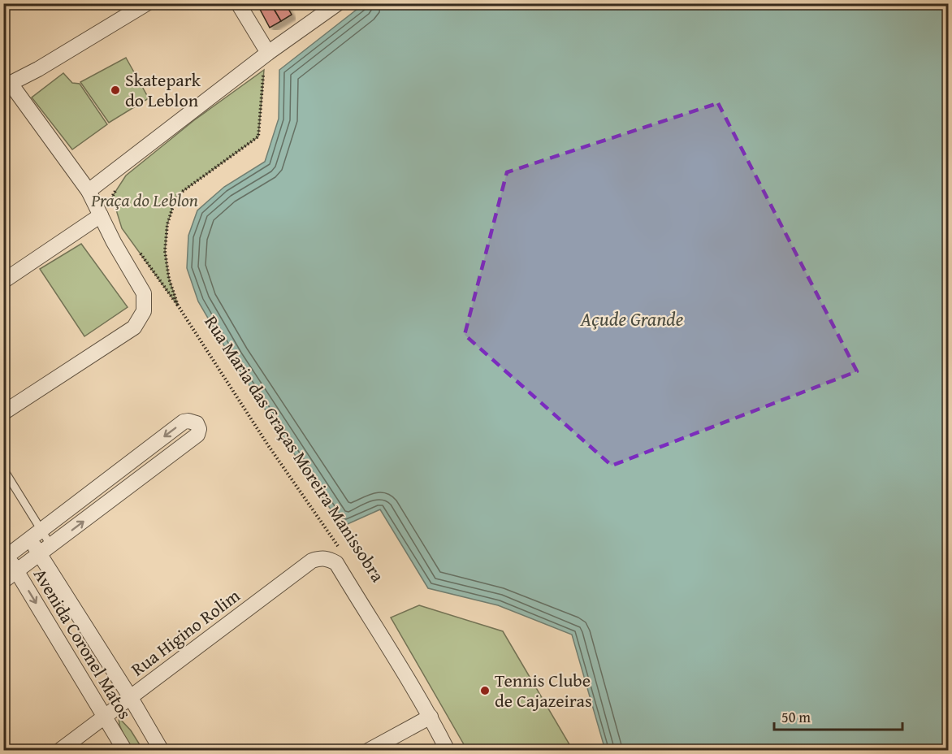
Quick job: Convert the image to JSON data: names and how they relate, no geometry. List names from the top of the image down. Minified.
{"streets":{"street":["Rua Higino Rolim","Avenida Coronel Matos"],"path":["Rua Maria das Graças Moreira Manissobra"]},"crossings":[["Rua Maria das Graças Moreira Manissobra","Rua Higino Rolim"],["Rua Higino Rolim","Avenida Coronel Matos"]],"water":["Açude Grande"],"parks":["Praça do Leblon"],"places":["Skatepark do Leblon","Tennis Clube de Cajazeiras"],"scale_bar":"50 m"}
